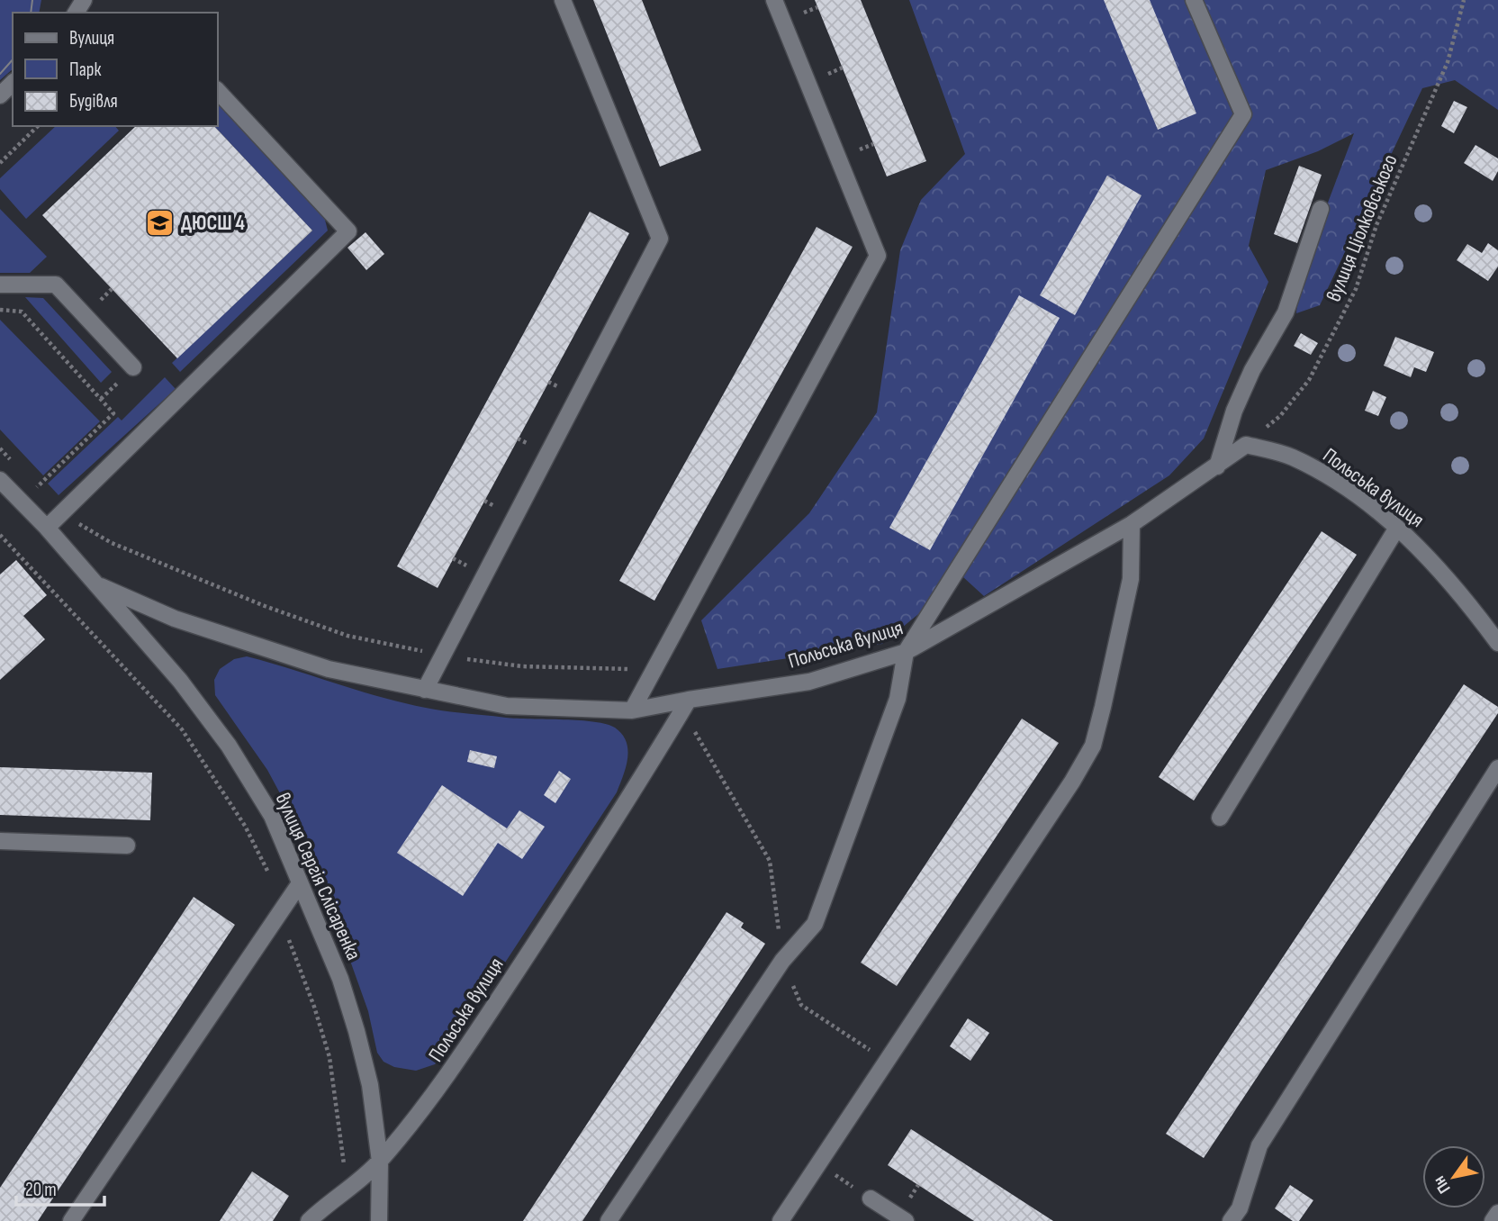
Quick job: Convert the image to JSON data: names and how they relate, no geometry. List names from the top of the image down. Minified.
{"streets":{"street":["Польська вулиця","вулиця Сергія Слісаренка"],"path":["вулиця Ціолковського"]},"crossings":[["вулиця Ціолковського","Польська вулиця"],["Польська вулиця","вулиця Сергія Слісаренка"]],"places":{"school or university":["ДЮСШ 4"]},"legend":["Вулиця","Парк","Будівля"],"scale_bar":"20 m","north":"bottom left"}
